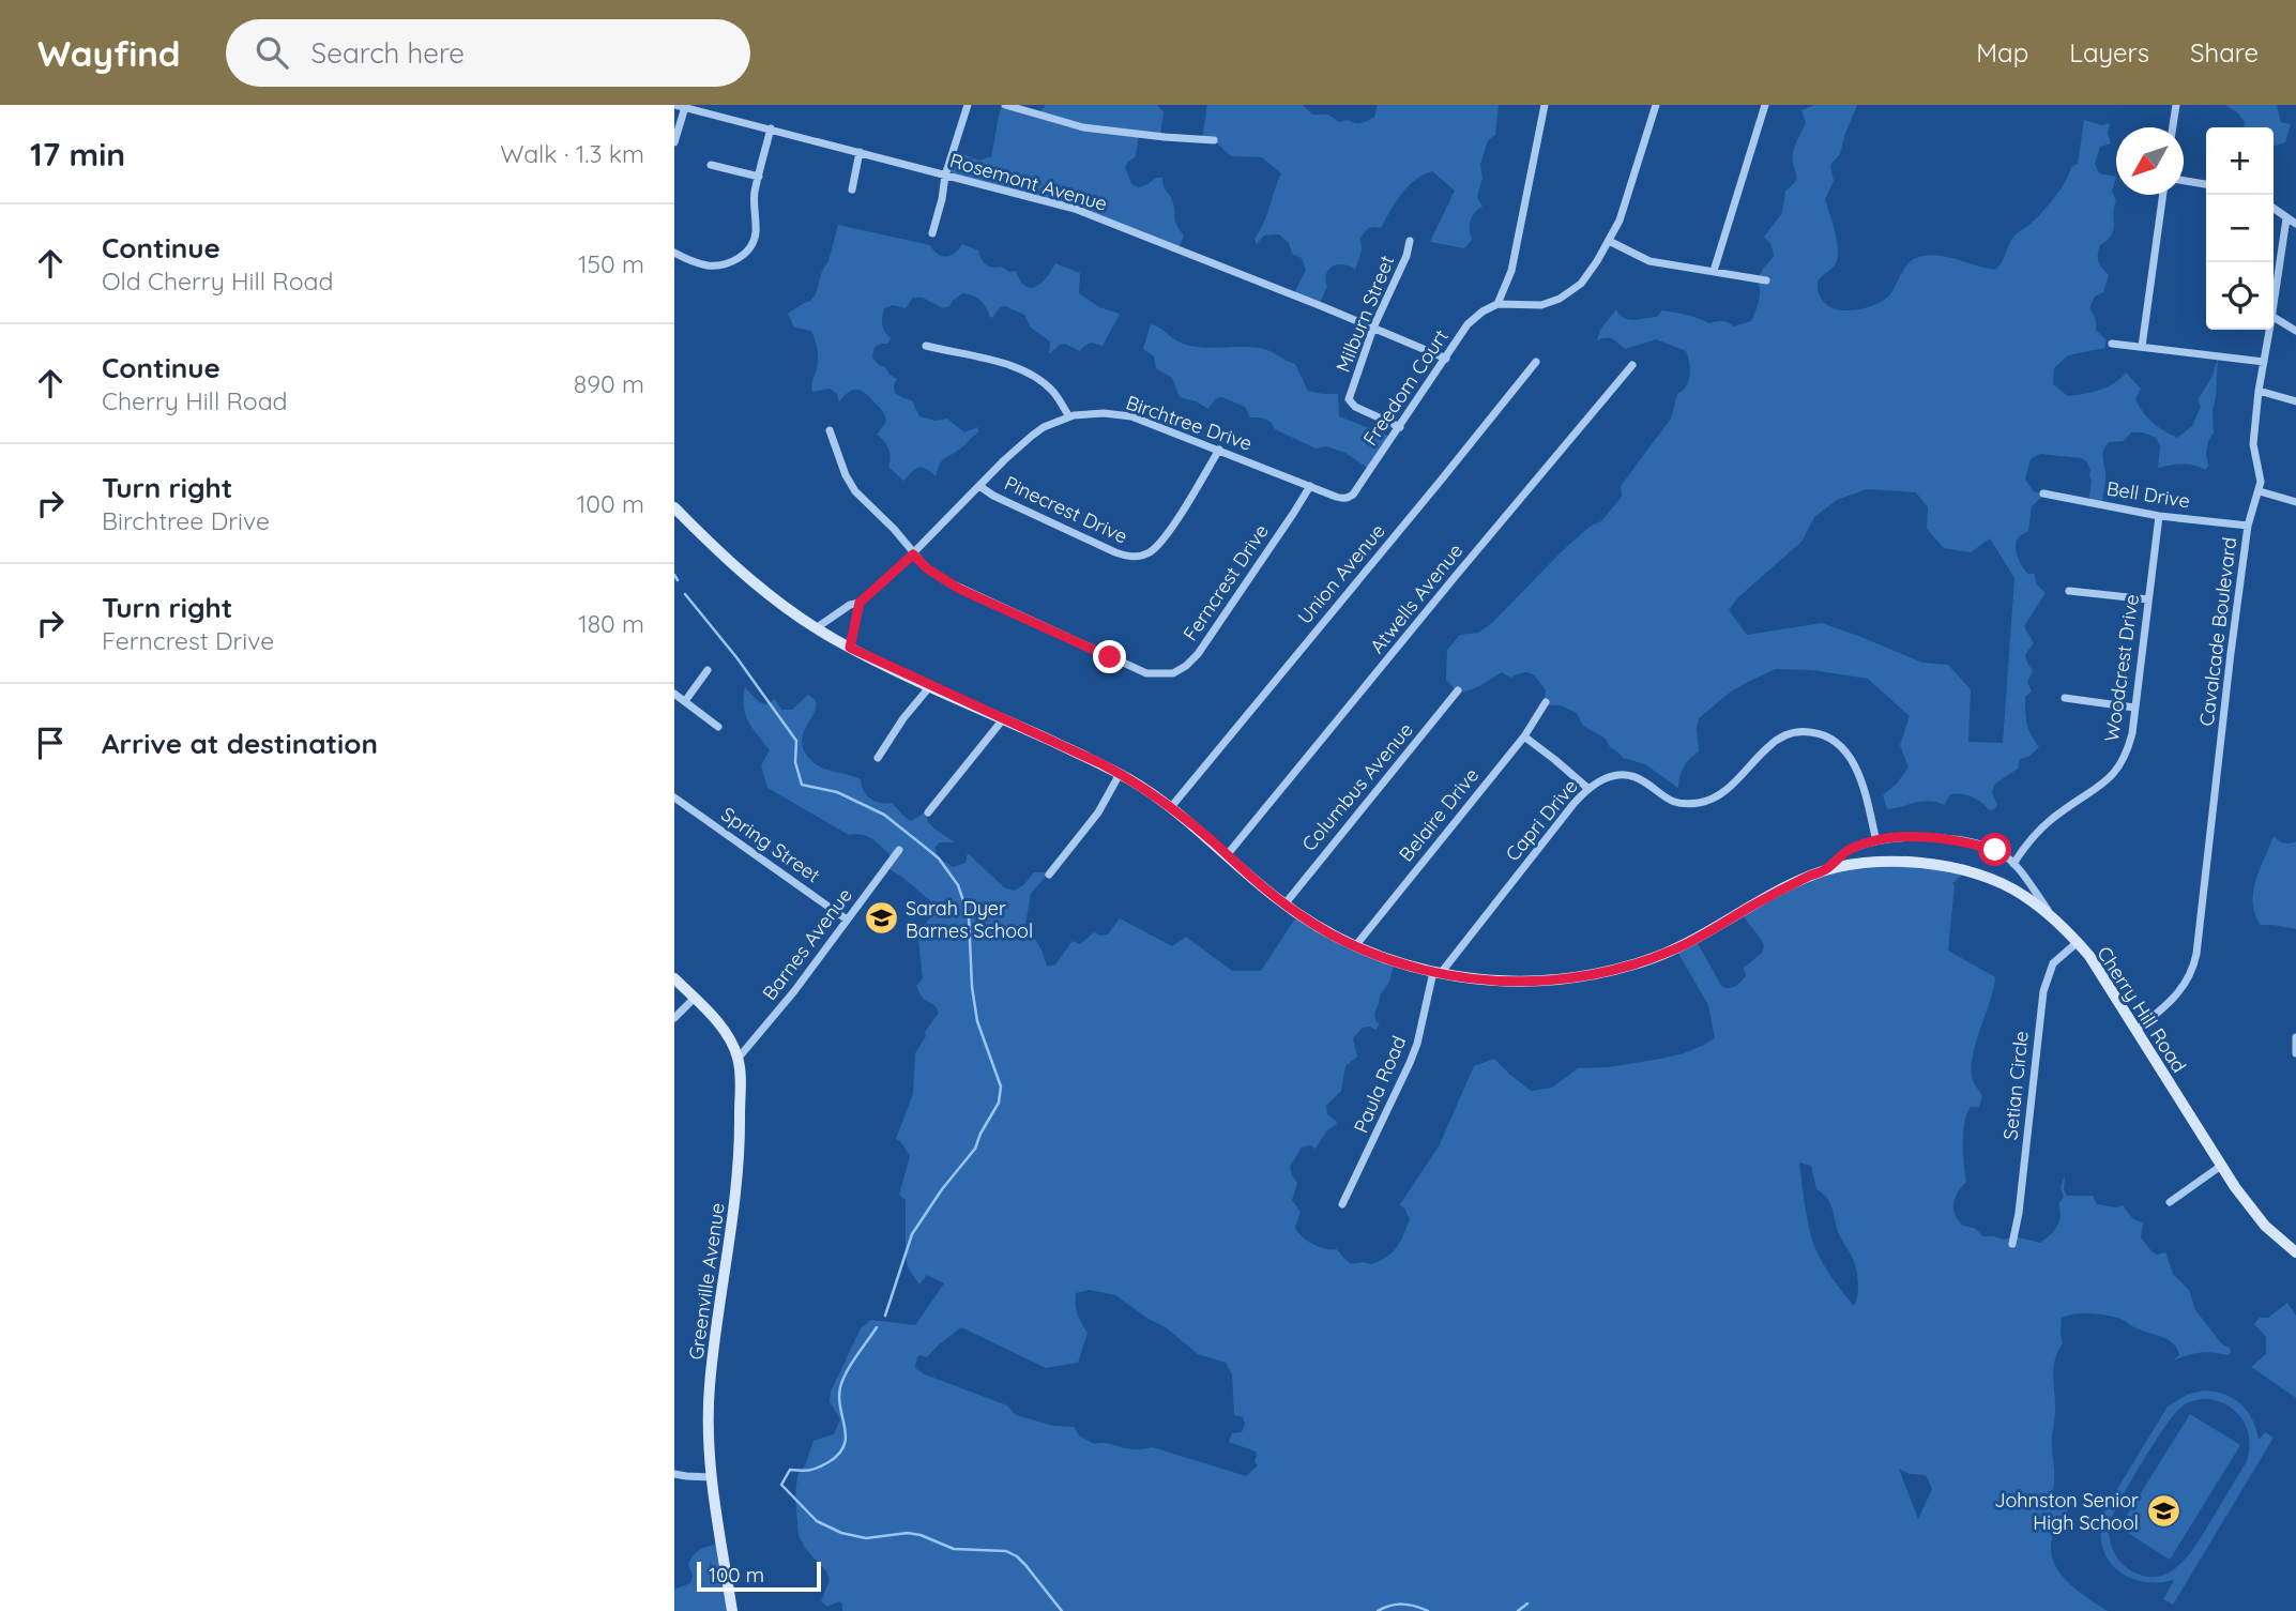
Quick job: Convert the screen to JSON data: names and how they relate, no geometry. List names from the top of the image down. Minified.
{"streets":{"main road":["Cherry Hill Road","Greenville Avenue"],"street":["Rosemont Avenue","Milburn Street","Freedom Court","Birchtree Drive","Bell Drive","Pinecrest Drive","Union Avenue","Ferncrest Drive","Atwells Avenue","Cavalcade Boulevard","Woodcrest Drive","Columbus Avenue","Belaire Drive","Capri Drive","Spring Street","Barnes Avenue","Paula Road","Setian Circle"]},"crossings":[["Rosemont Avenue","Milburn Street"],["Rosemont Avenue","Freedom Court"],["Milburn Street","Freedom Court"],["Freedom Court","Birchtree Drive"],["Birchtree Drive","Pinecrest Drive"],["Birchtree Drive","Ferncrest Drive"],["Birchtree Drive","Cherry Hill Road"],["Bell Drive","Cavalcade Boulevard"],["Bell Drive","Woodcrest Drive"],["Union Avenue","Cherry Hill Road"],["Atwells Avenue","Cherry Hill Road"],["Cavalcade Boulevard","Cherry Hill Road"],["Columbus Avenue","Cherry Hill Road"],["Belaire Drive","Cherry Hill Road"],["Capri Drive","Cherry Hill Road"],["Capri Drive","Paula Road"],["Spring Street","Barnes Avenue"],["Barnes Avenue","Greenville Avenue"],["Cherry Hill Road","Paula Road"],["Cherry Hill Road","Setian Circle"]],"places":{"school or university":["Sarah Dyer Barnes School","Johnston Senior High School"]},"scale_bar":"100 m","north":"bottom left","page":{"header":"Wayfind","search":"Search here","nav":["Map","Layers","Share"],"heading":["17 min","Walk · 1.3 km"],"map_buttons":["+","−"],"list":[["Continue","Old Cherry Hill Road","150 m"],["Continue","Cherry Hill Road","890 m"],["Turn right","Birchtree Drive","100 m"],["Turn right","Ferncrest Drive","180 m"],"Arrive at destination"],"scale":"100 m"}}
